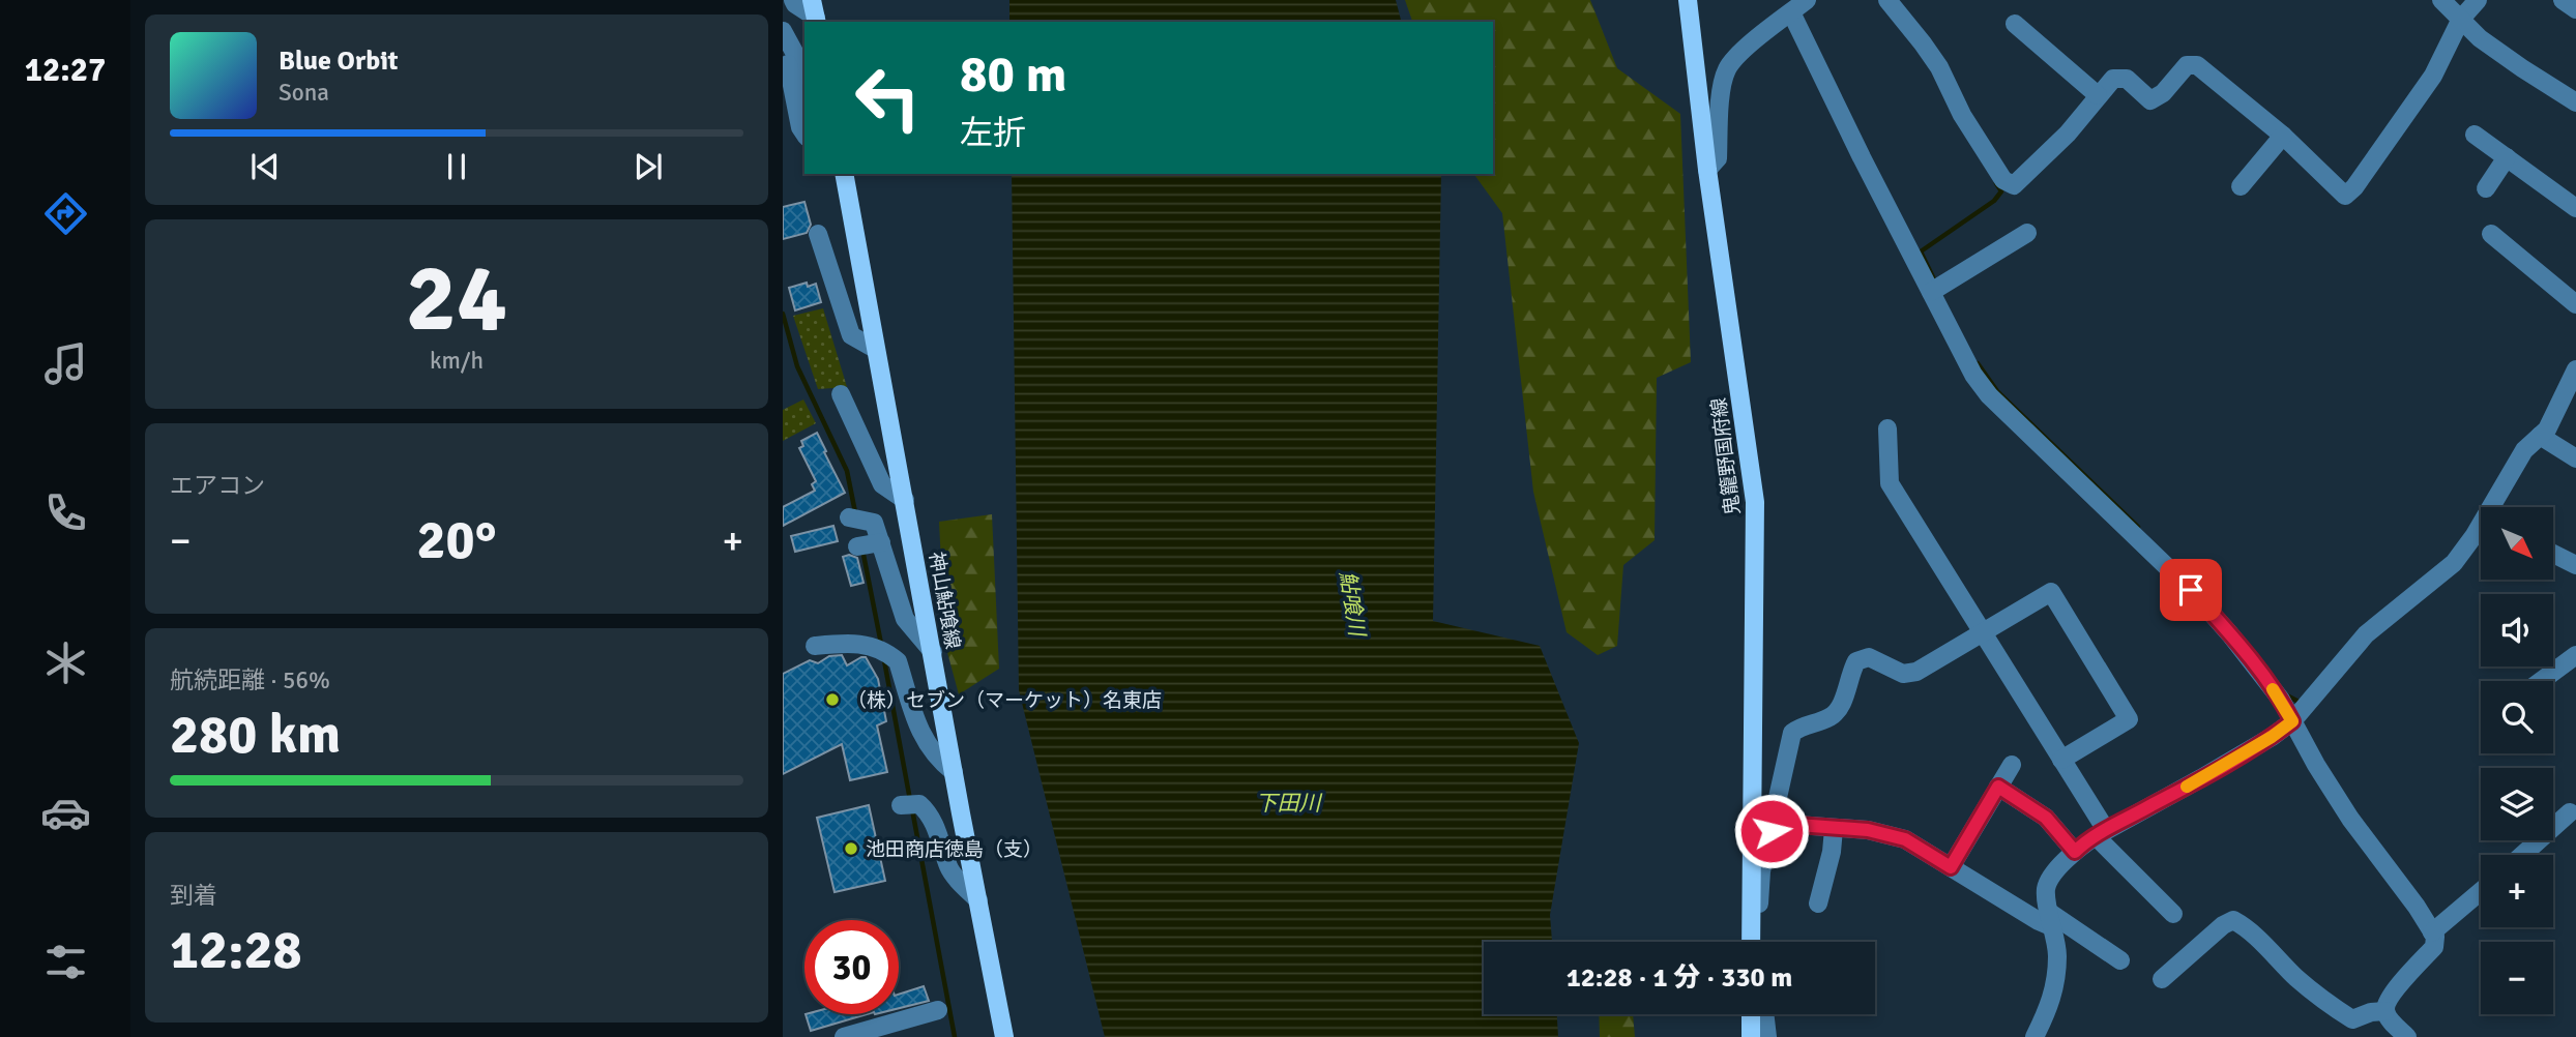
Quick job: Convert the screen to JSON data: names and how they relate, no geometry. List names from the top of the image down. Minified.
{"streets":{"main road":["鬼籠野国府線","神山鮎喰線"]},"water":["鮎喰川","下田川"],"places":["（株）セブン（マーケット）名東店","池田商店徳島（支）"],"north":"bottom right","page":{"tabs":"12:27","turn":["80 m","左折"],"song":["Blue Orbit","Sona"],"tile":[["24","km/h"],"エアコン",["航続距離 · 56%","280 km"],["到着","12:28"]],"map_buttons":["+","−"],"heat":["−","20°","+"],"limit":"30","trip":"12:28 · 1 分 · 330 m"}}
